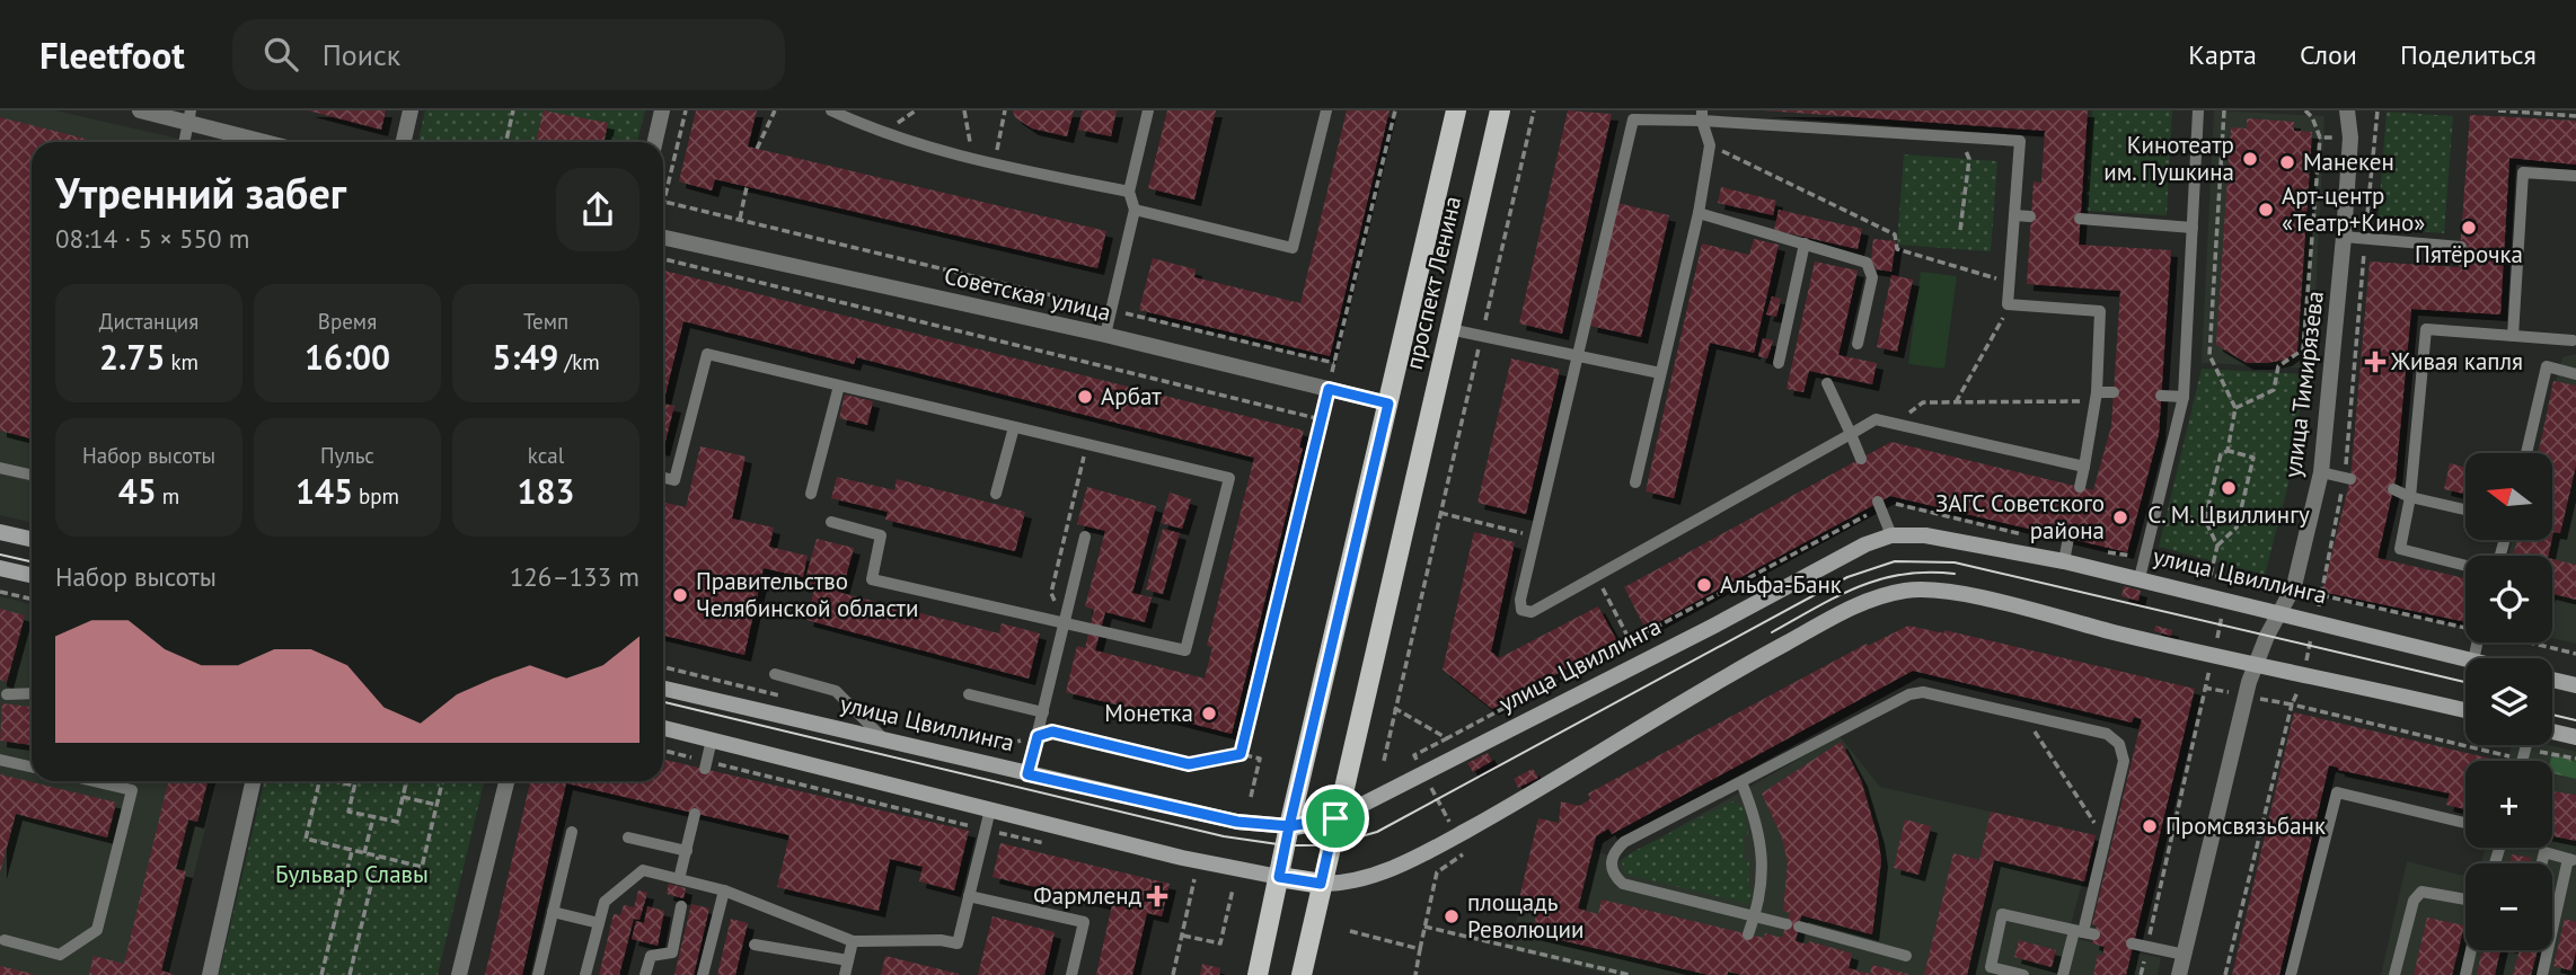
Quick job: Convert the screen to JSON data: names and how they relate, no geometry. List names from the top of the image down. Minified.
{"streets":{"main road":["проспект Ленина","улица Цвиллинга"],"street":["Советская улица","улица Тимирязева"]},"crossings":[["проспект Ленина","Советская улица"],["проспект Ленина","улица Цвиллинга"],["улица Тимирязева","улица Цвиллинга"]],"parks":["Бульвар Славы"],"places":{"other":["Кинотеатр им. Пушкина","Манекен","Арт-центр «Театр+Кино»","Пятёрочка","Арбат","С. М. Цвиллингу","ЗАГС Советского района","Альфа-Банк","Правительство Челябинской области","Монетка","Промсвязьбанк","площадь Революции"],"health":["Живая капля","Фармленд"]},"north":"left","page":{"header":"Fleetfoot","search":"Поиск","nav":["Карта","Слои","Поделиться"],"heading":["Утренний забег","08:14 · 5 × 550 m"],"stats":[["Дистанция","2.75 km"],["Время","16:00"],["Темп","5:49 /km"],["Набор высоты","45 m"],["Пульс","145 bpm"],["kcal","183"]],"map_buttons":["+","−"],"chart":["Набор высоты","126–133 m"]}}
